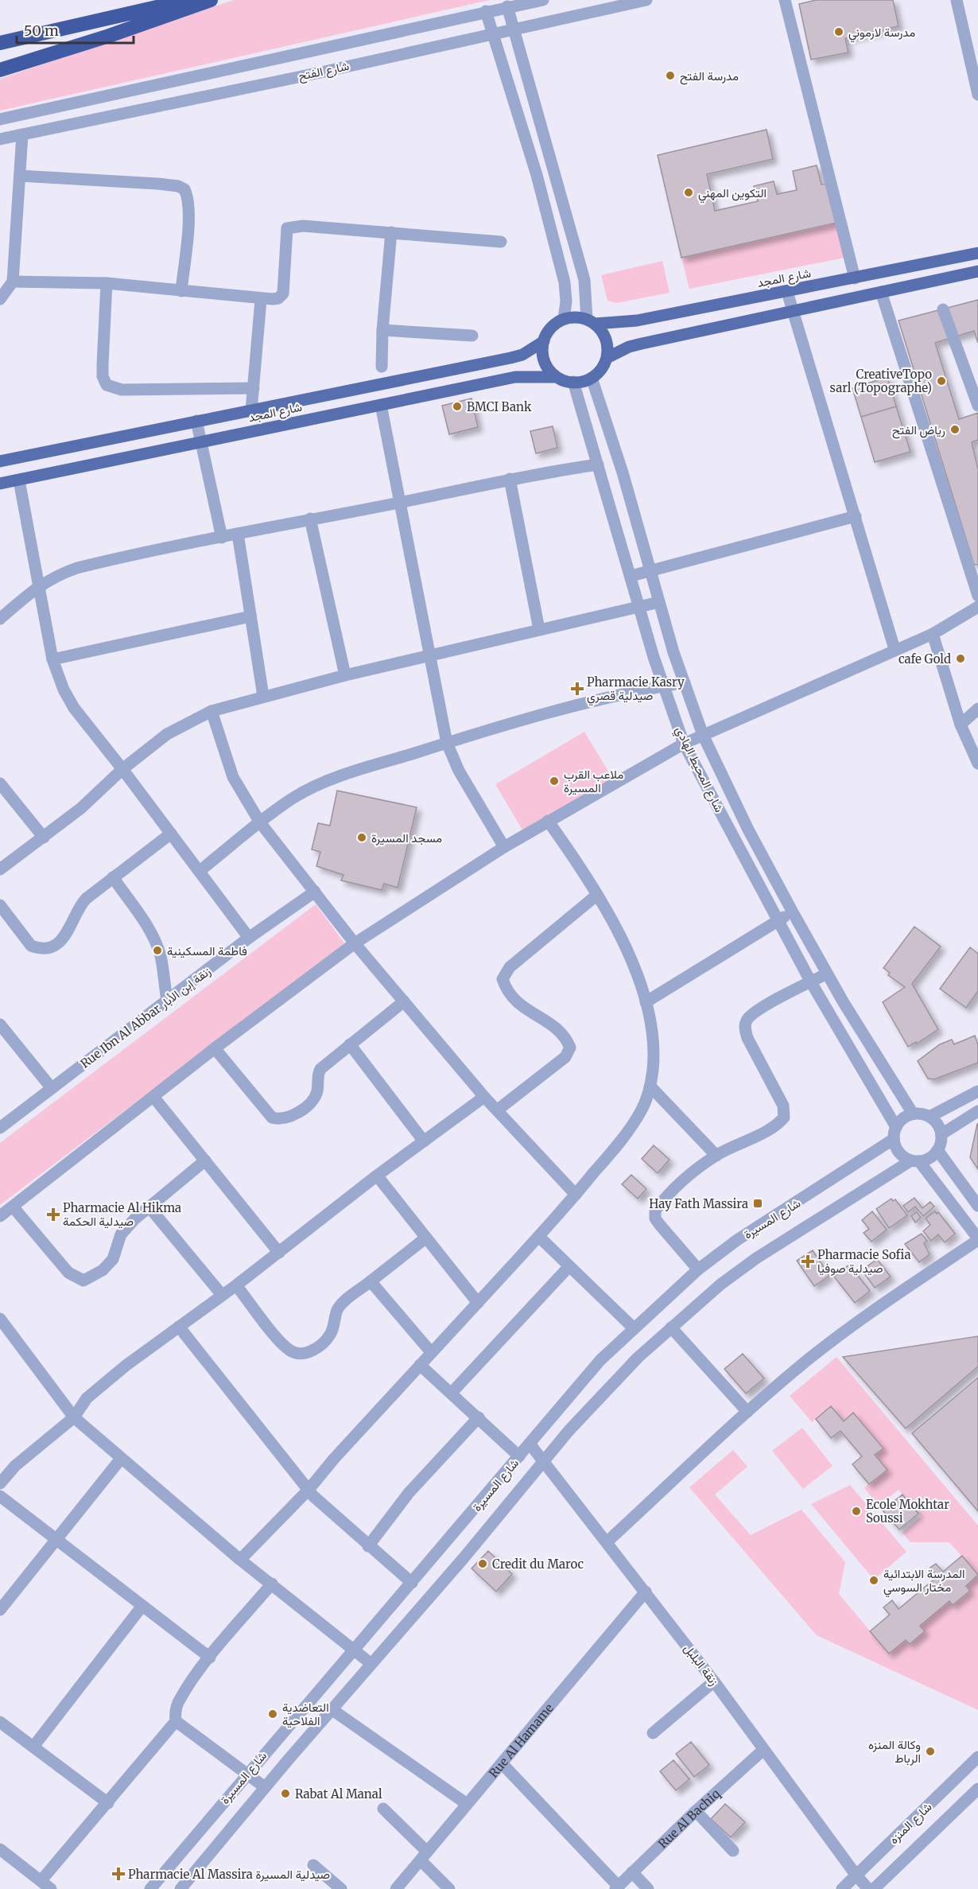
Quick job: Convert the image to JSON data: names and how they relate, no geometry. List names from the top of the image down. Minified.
{"streets":{"main road":["شارع المجد"],"street":["شارع الفتح","شارع المحيط الهادي","Rue Ibn Al Abbar زنقة إبن الأبار","شارع المسيرة","زنقة البلبل","Rue Al Hamame","Rue Al Bachiq","شارع المنزه"]},"crossings":[["شارع المجد","شارع المحيط الهادي"],["شارع المحيط الهادي","شارع المسيرة"],["شارع المسيرة","زنقة البلبل"],["زنقة البلبل","Rue Al Hamame"],["زنقة البلبل","Rue Al Bachiq"],["زنقة البلبل","شارع المنزه"]],"places":{"other":["مدرسة لارموني","مدرسة الفتح","التكوين المهني","CreativeTopo sarl (Topographe)","BMCI Bank","رياض الفتح","cafe Gold","ملاعب القرب المسيرة","مسجد المسيرة","فاطمة المسكينية","Ecole Mokhtar Soussi","Credit du Maroc","المدرسة الابتدائية مختار السوسي","التعاضدية الفلاحية","وكالة المنزه الرباط","Rabat Al Manal"],"health":["Pharmacie Kasry صيدلية قصري","Pharmacie Al Hikma صيدلية الحكمة","Pharmacie Sofia صيدلية صوفيا","Pharmacie Al Massira صيدلية المسيرة"],"transit":["Hay Fath Massira"]},"scale_bar":"50 m"}
